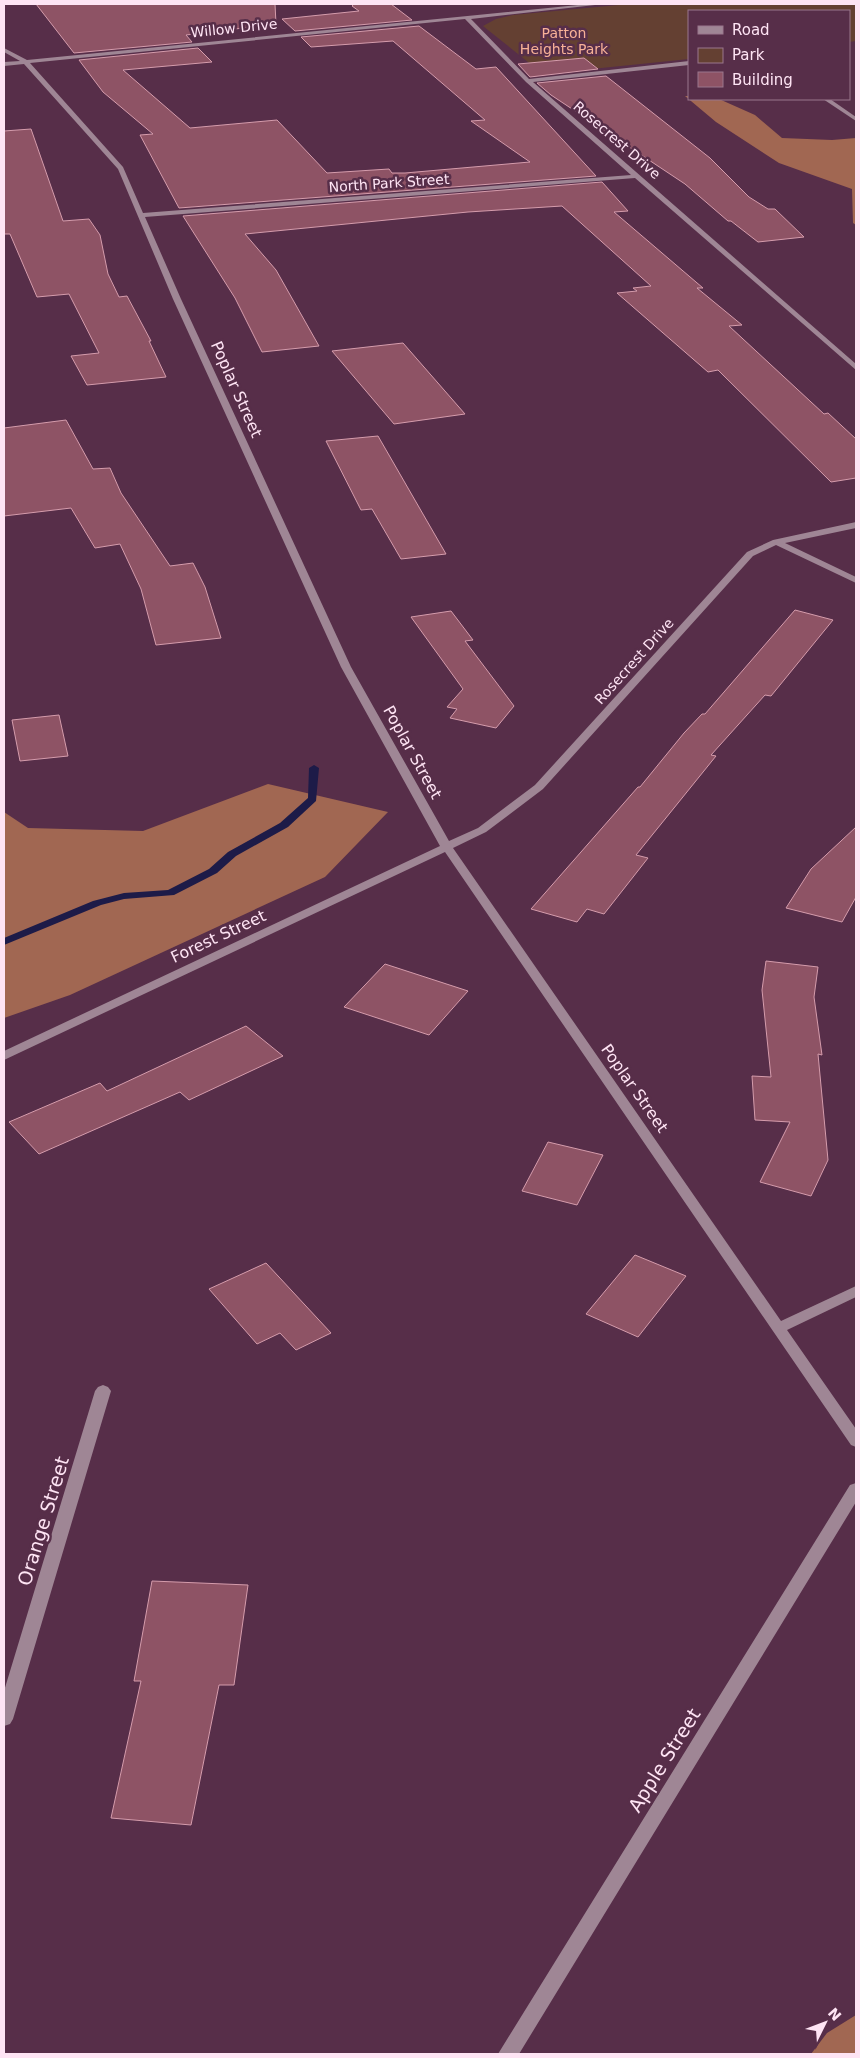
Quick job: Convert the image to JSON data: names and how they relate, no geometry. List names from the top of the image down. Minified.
{"streets":{"street":["Willow Drive","Rosecrest Drive","North Park Street","Poplar Street","Forest Street","Orange Street","Apple Street"]},"crossings":[["Willow Drive","Rosecrest Drive"],["Willow Drive","Poplar Street"],["Rosecrest Drive","North Park Street"],["Rosecrest Drive","Poplar Street"],["Rosecrest Drive","Forest Street"],["North Park Street","Poplar Street"],["Poplar Street","Forest Street"]],"parks":["Patton Heights Park"],"legend":["Road","Park","Building"],"north":"top right"}
